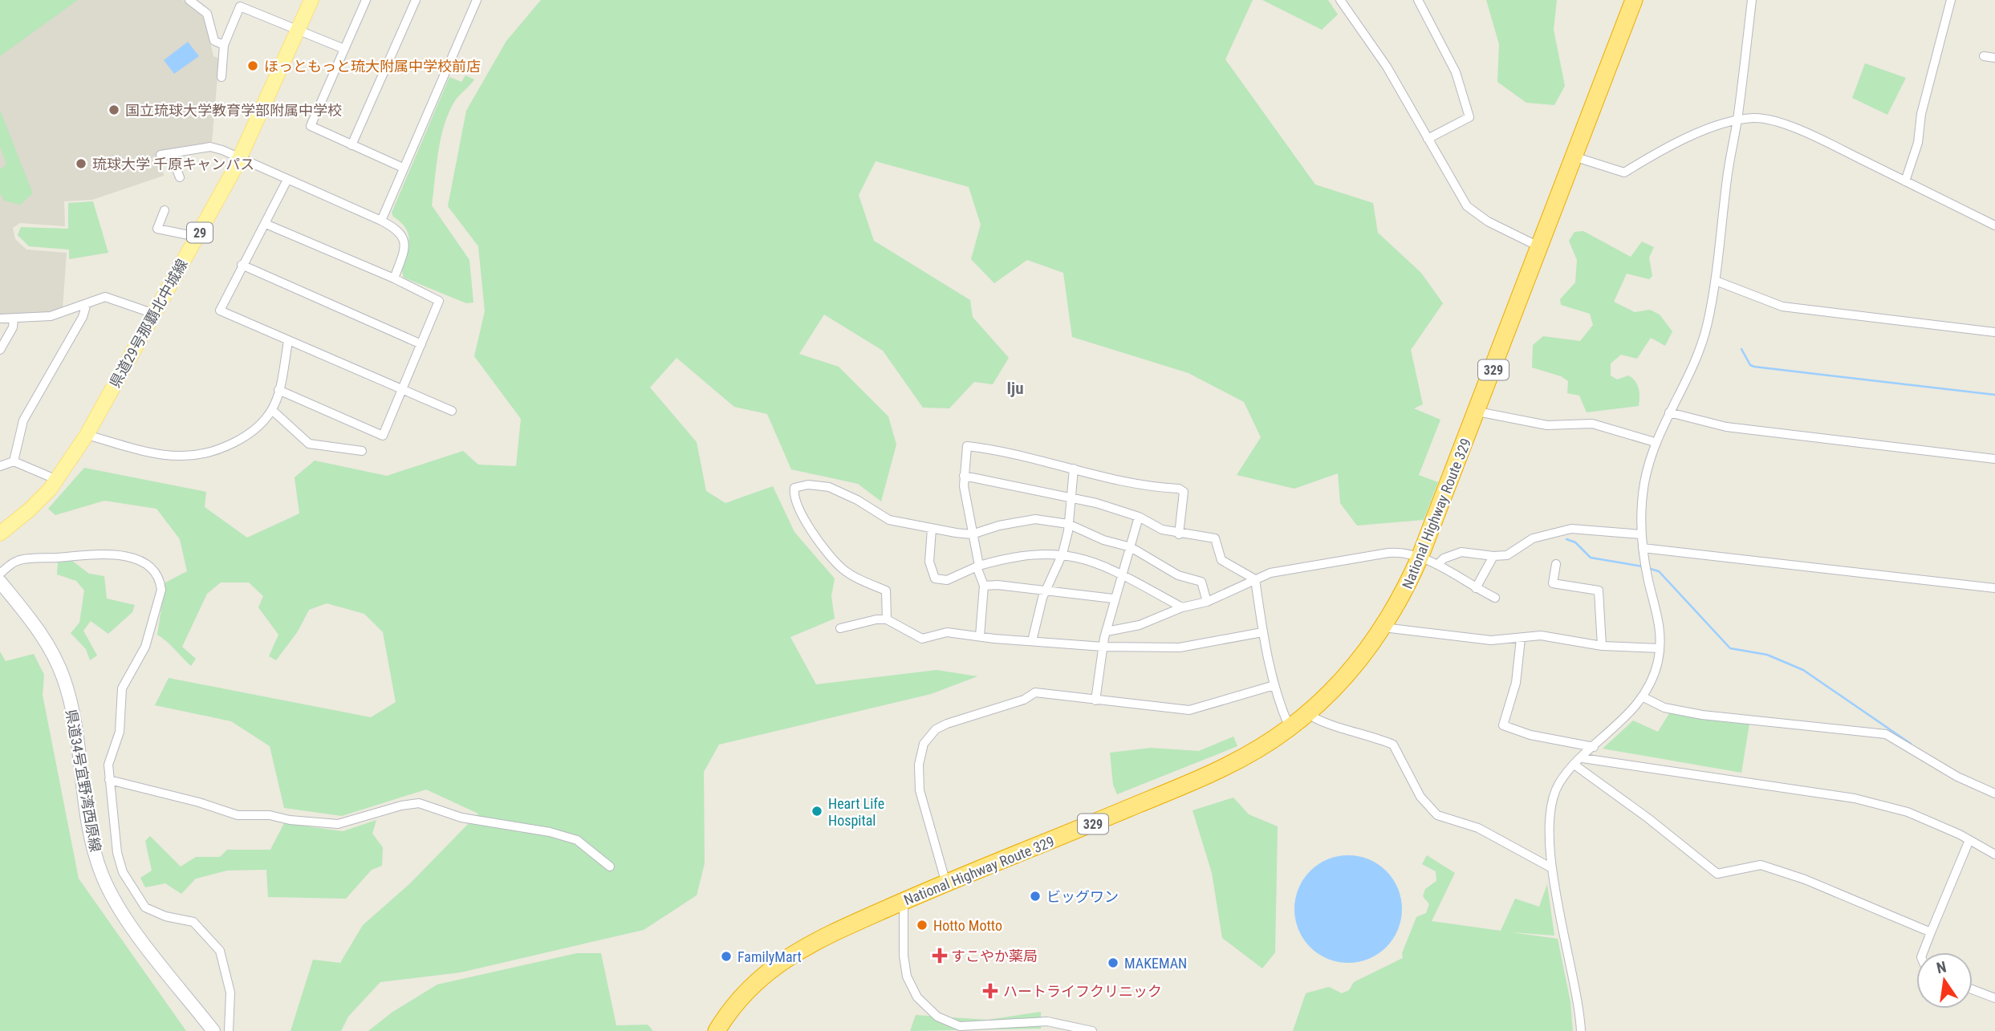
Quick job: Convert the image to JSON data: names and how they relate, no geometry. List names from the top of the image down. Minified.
{"streets":{"highway":["329","National Highway Route 329"],"main road":["29","県道29号那覇北中城線","県道34号宜野湾西原線"]},"districts":["Iju"],"places":{"other":["ほっともっと琉大附属中学校前店","国立琉球大学教育学部附属中学校","琉球大学 千原キャンパス","Heart Life Hospital","ビッグワン","Hotto Motto","FamilyMart","MAKEMAN"],"health":["すこやか薬局","ハートライフクリニック"]},"north":"top"}
